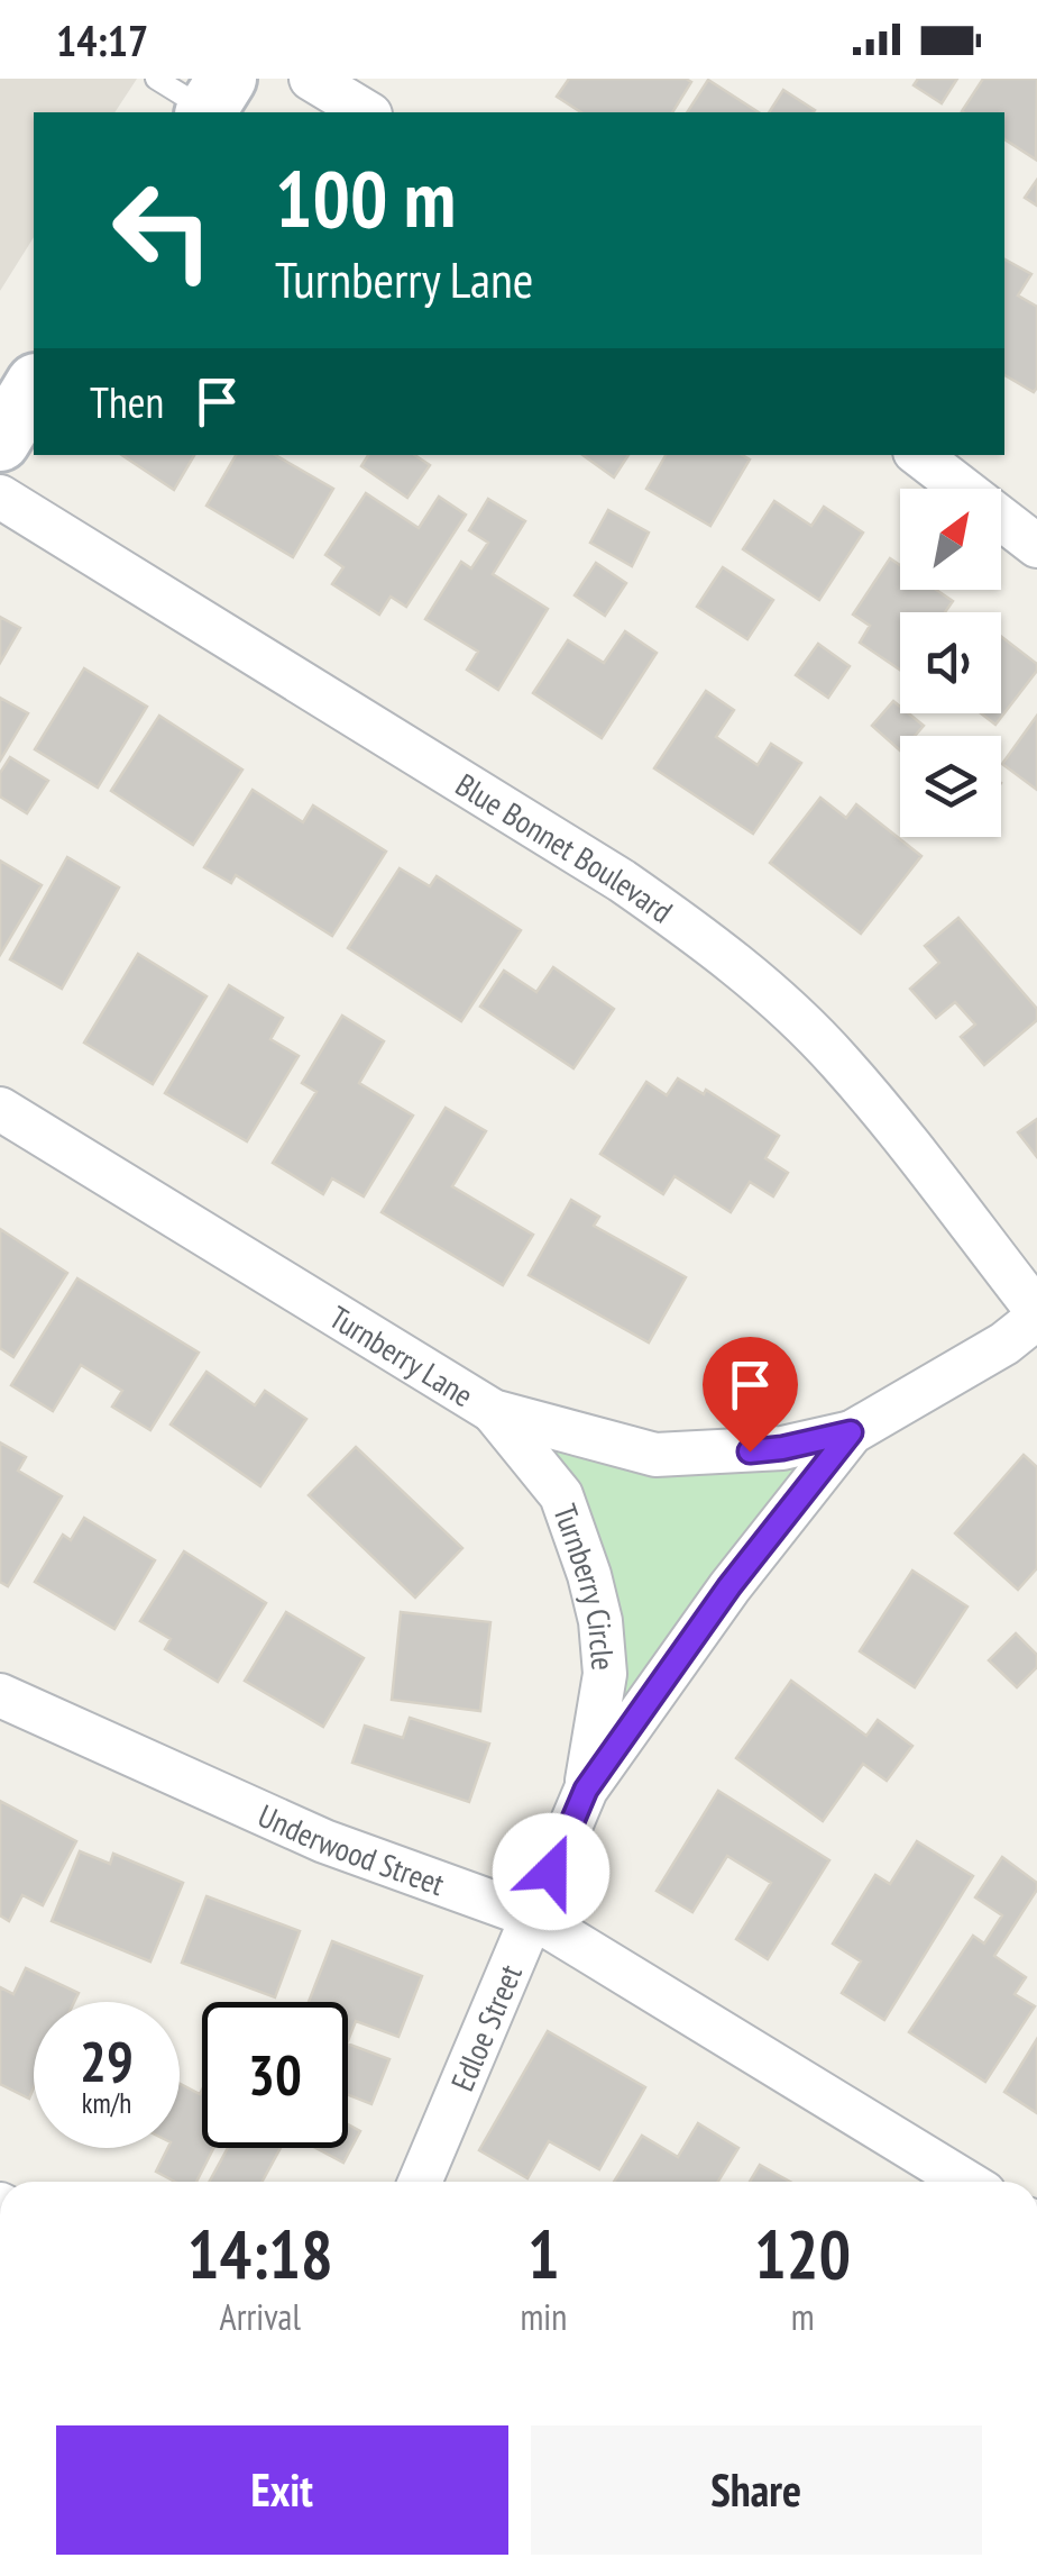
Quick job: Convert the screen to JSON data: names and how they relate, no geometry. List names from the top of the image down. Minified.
{"streets":{"street":["Blue Bonnet Boulevard","Turnberry Lane","Turnberry Circle","Underwood Street","Edloe Street"]},"crossings":[["Blue Bonnet Boulevard","Edloe Street"],["Turnberry Lane","Turnberry Circle"],["Turnberry Lane","Edloe Street"],["Turnberry Circle","Edloe Street"],["Underwood Street","Edloe Street"]],"north":"top right","page":{"status":"14:17","turn":["100 m","Turnberry Lane"],"then":"Then","speed":"29 km/h","limit":"30","eta":["14:18","Arrival","1","min","120","m"],"buttons":["Exit","Share"]}}
